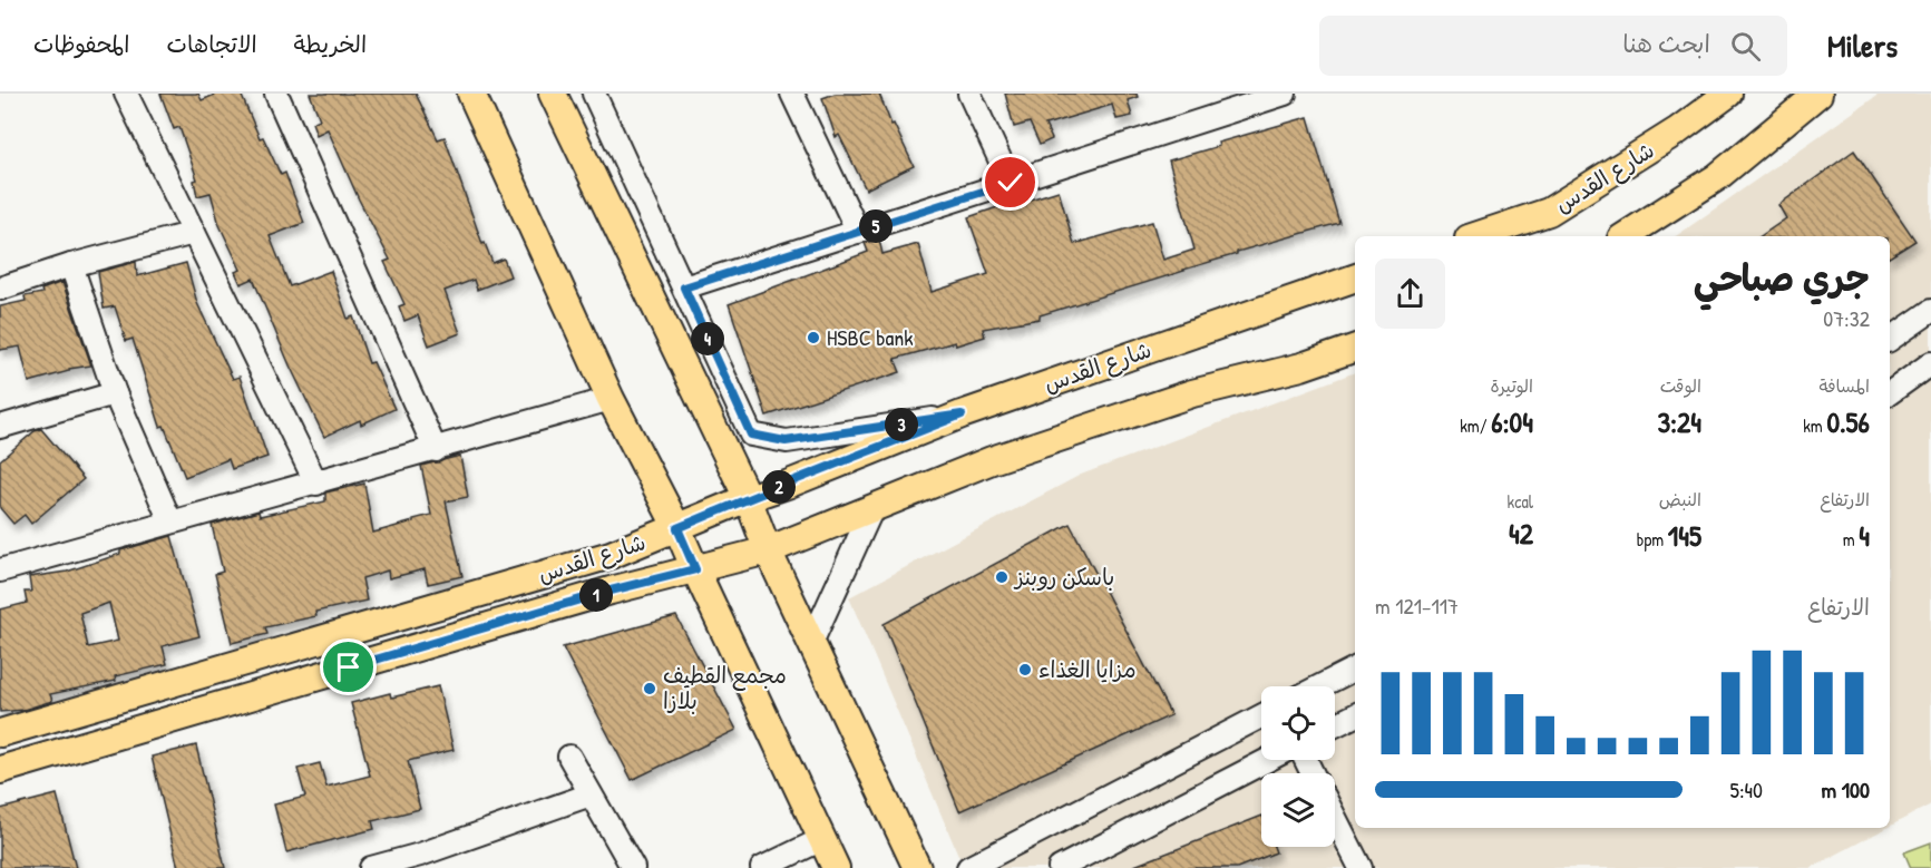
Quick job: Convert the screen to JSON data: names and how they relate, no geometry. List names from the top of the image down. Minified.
{"streets":{"main road":["شارع القدس"]},"places":["HSBC bank","باسكن روبنز","مزايا الغذاء","مجمع القطيف بلازا"],"page":{"header":"Milers","search":"ابحث هنا","nav":["الخريطة","الاتجاهات","المحفوظات"],"pins":["5","4","3","2","1"],"heading":["جري صباحي","07:32"],"stats":[["المسافة","0.56 km"],["الوقت","3:24"],["الوتيرة","6:04 /km"],["الارتفاع","4 m"],["النبض","145 bpm"],["kcal","42"]],"chart":["الارتفاع","117–121 m"],"list":[{"name":"100 m","note":"5:40"}]}}
